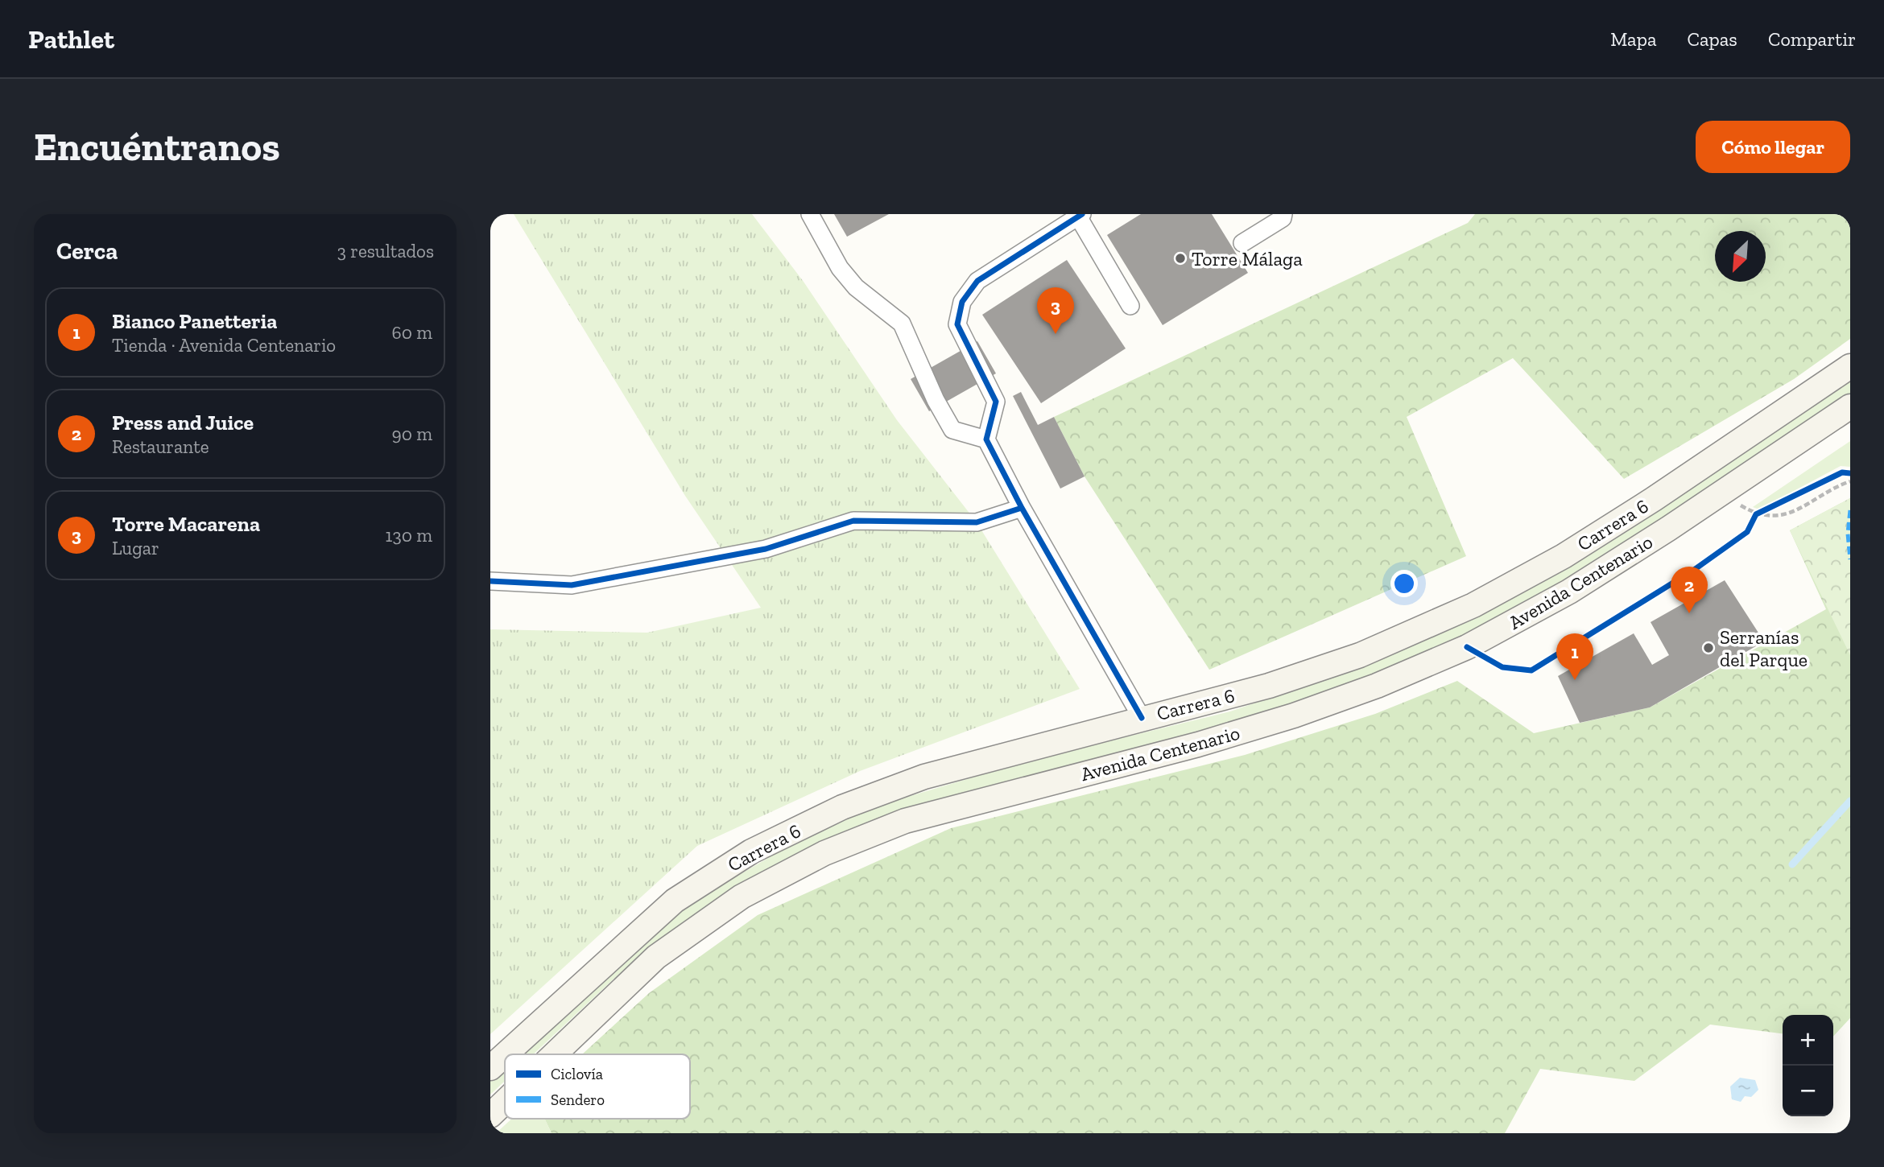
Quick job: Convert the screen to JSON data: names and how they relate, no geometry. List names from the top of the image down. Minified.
{"streets":{"main road":["Carrera 6","Avenida Centenario"]},"places":["Torre Málaga","Serranías del Parque"],"legend":["Ciclovía","Sendero"],"north":"bottom left","page":{"header":"Pathlet","nav":["Mapa","Capas","Compartir"],"buttons":"Cómo llegar","title":"Encuéntranos","heading":["Cerca","3 resultados"],"list":[{"mark":"1","name":"Bianco Panetteria","note":"Tienda · Avenida Centenario","value":"60 m"},{"mark":"2","name":"Press and Juice","note":"Restaurante","value":"90 m"},{"mark":"3","name":"Torre Macarena","note":"Lugar","value":"130 m"}],"pins":["3","2","1"],"map_buttons":["+","−"]}}
